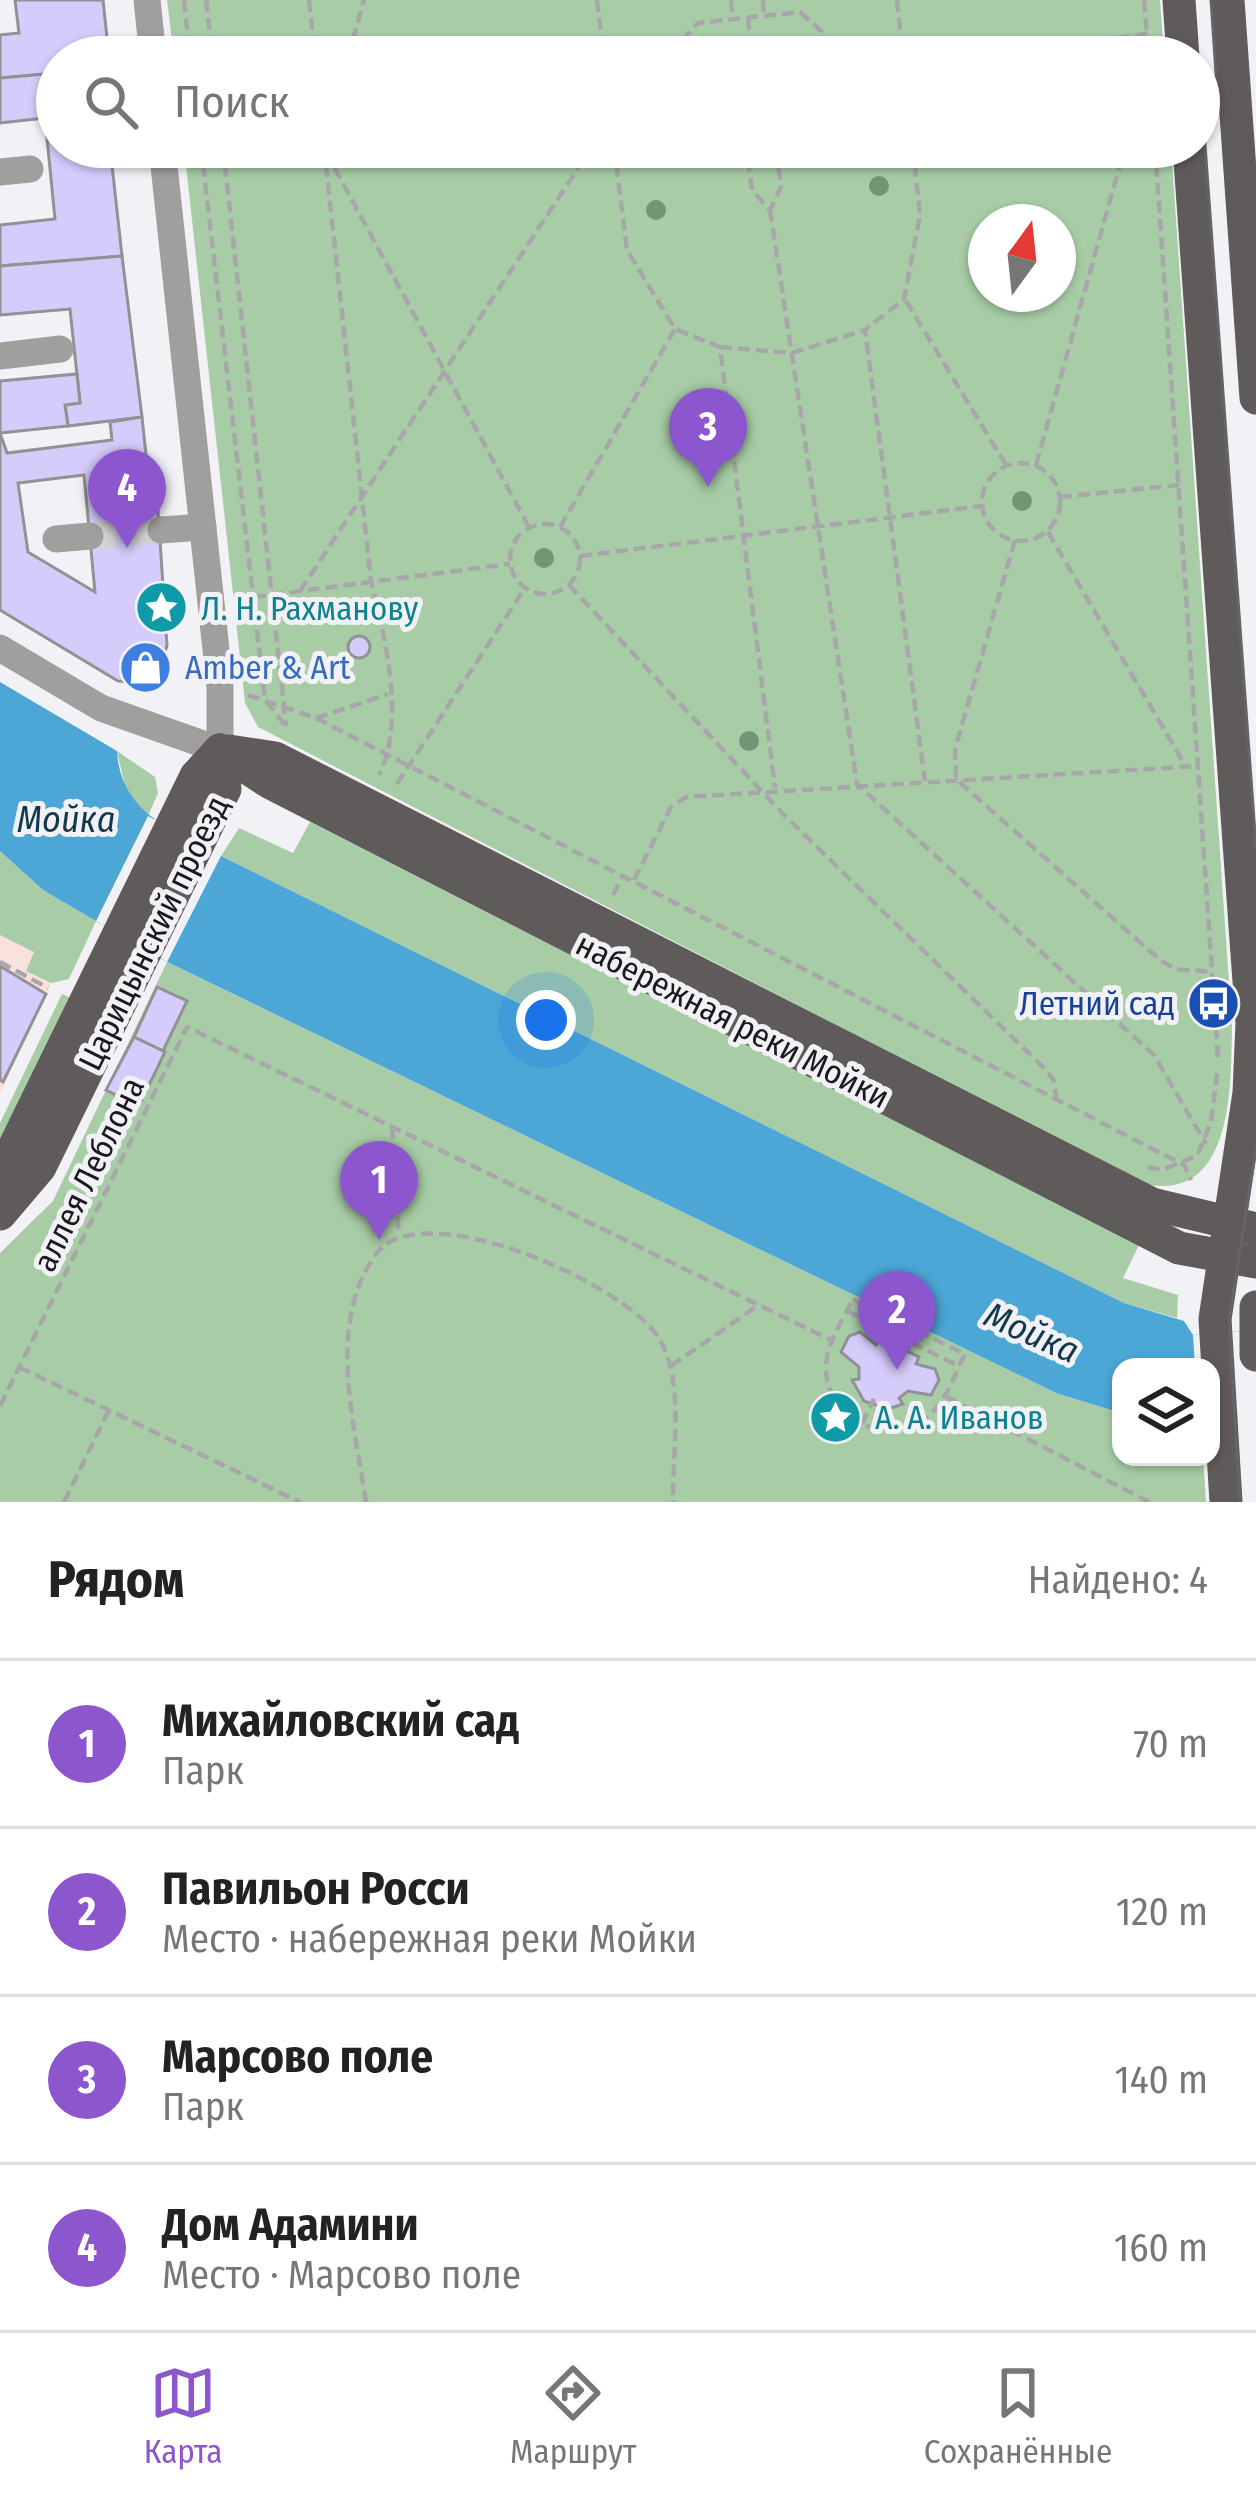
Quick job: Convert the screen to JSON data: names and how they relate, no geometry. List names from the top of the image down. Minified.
{"streets":{"main road":["Царицынский проезд","набережная реки Мойки"],"path":["аллея Леблона"]},"crossings":[["Царицынский проезд","набережная реки Мойки"]],"water":["Мойка"],"places":{"place":["Л. Н. Рахманову","А. А. Иванов"],"shop":["Amber & Art"],"bus stop":["Летний сад"]},"north":"top","page":{"search":"Поиск","pins":["3","4","1","2"],"heading":["Рядом","Найдено: 4"],"list":[{"mark":"1","name":"Михайловский сад","note":"Парк","value":"70 m"},{"mark":"2","name":"Павильон Росси","note":"Место · набережная реки Мойки","value":"120 m"},{"mark":"3","name":"Марсово поле","note":"Парк","value":"140 m"},{"mark":"4","name":"Дом Адамини","note":"Место · Марсово поле","value":"160 m"}],"nav":["Карта","Маршрут","Сохранённые"]}}
